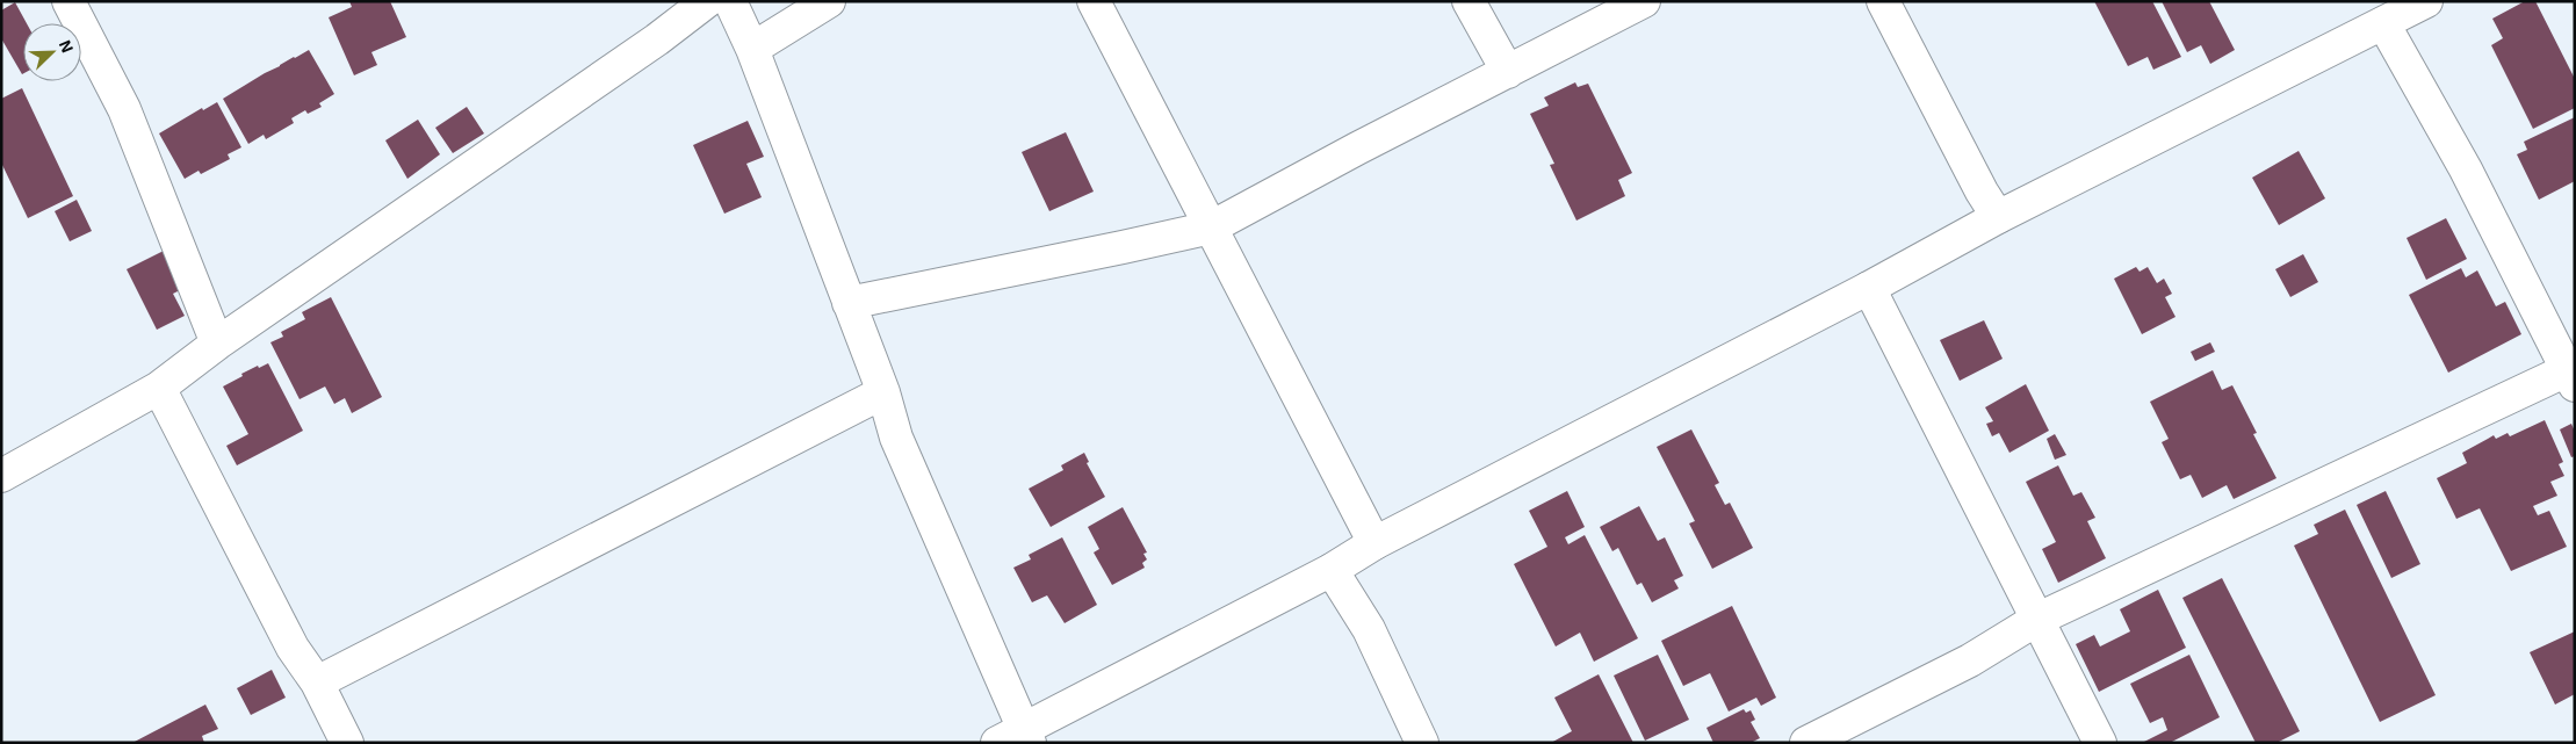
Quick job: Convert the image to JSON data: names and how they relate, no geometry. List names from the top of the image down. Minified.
{"north":"top right"}
